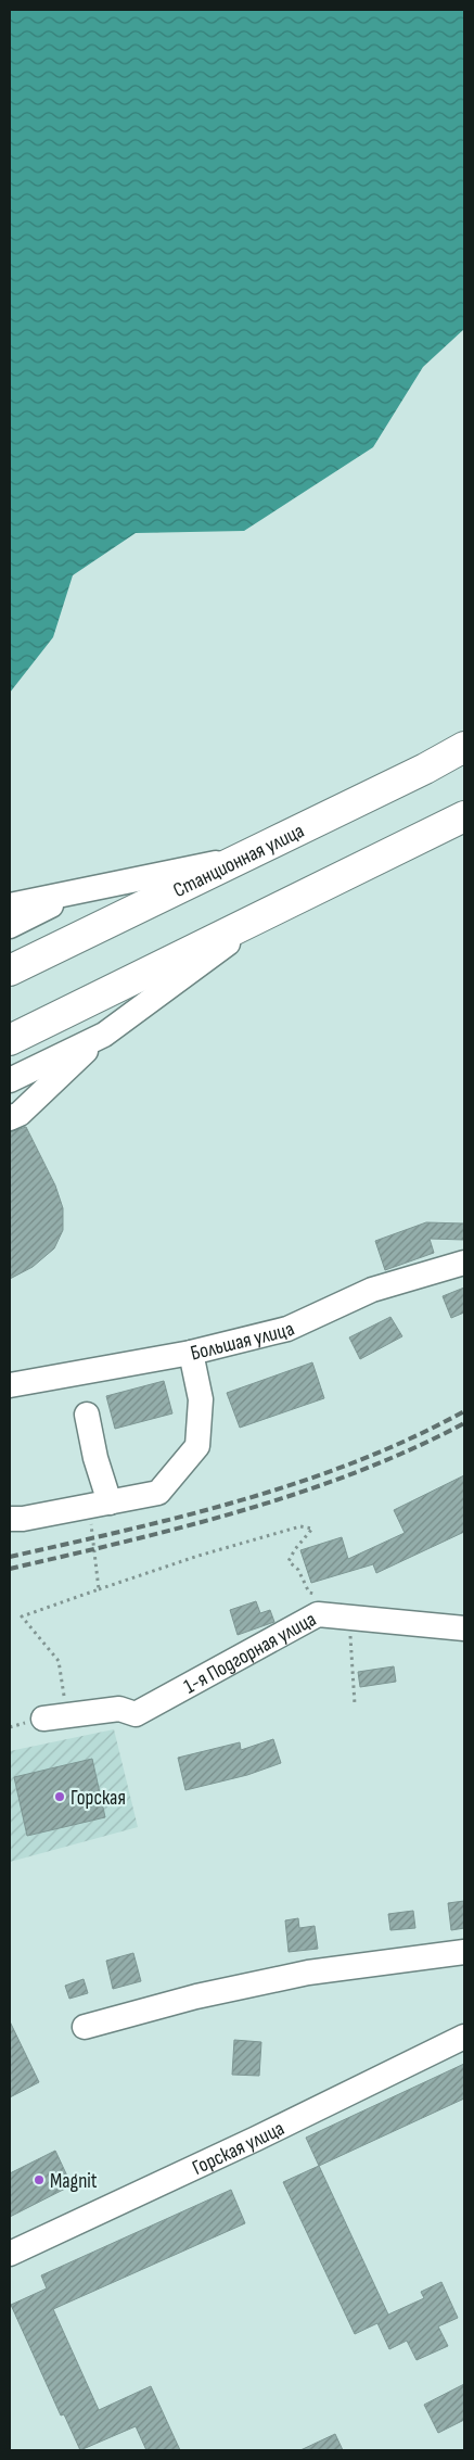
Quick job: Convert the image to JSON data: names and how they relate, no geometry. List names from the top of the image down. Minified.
{"streets":{"main road":["Станционная улица"],"street":["Большая улица","1-я Подгорная улица","Горская улица"]},"places":["Горская","Magnit"]}
